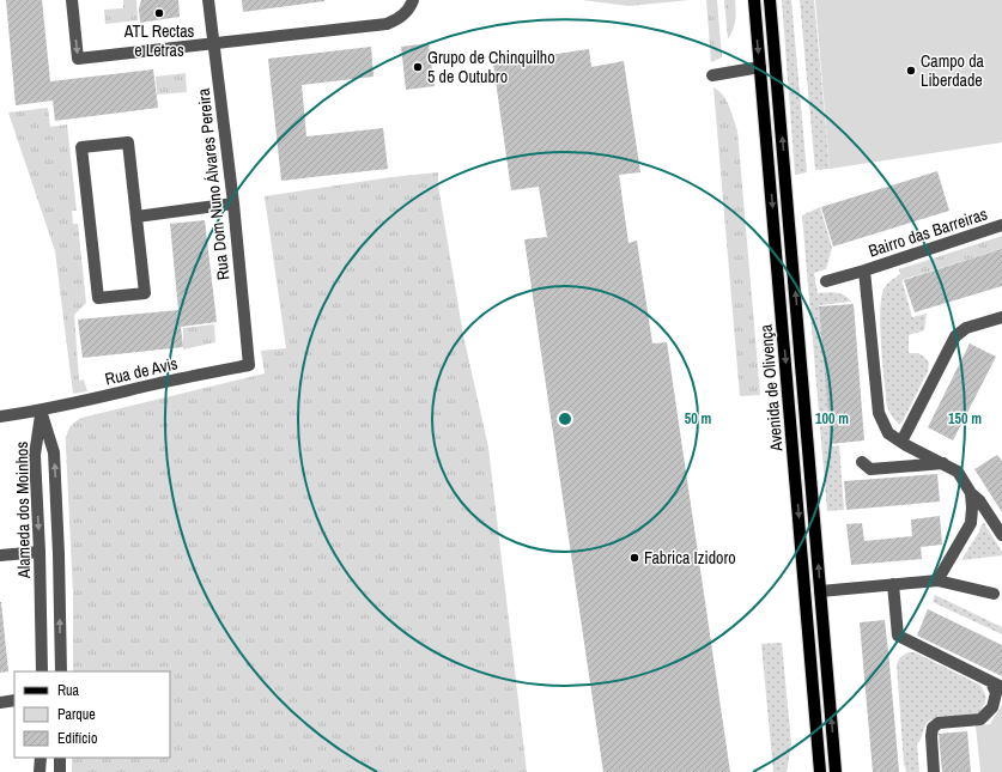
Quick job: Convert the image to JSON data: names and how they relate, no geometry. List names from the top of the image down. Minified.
{"streets":{"main road":["Avenida de Olivença"],"street":["Rua Dom Nuno Álvares Pereira","Bairro das Barreiras","Rua de Avis","Alameda dos Moinhos"]},"crossings":[["Rua Dom Nuno Álvares Pereira","Rua de Avis"],["Rua de Avis","Alameda dos Moinhos"]],"places":["ATL Rectas e Letras","Grupo de Chinquilho 5 de Outubro","Campo da Liberdade","Fabrica Izidoro"],"legend":["Rua","Parque","Edifício"],"rings":["50 m","100 m","150 m"]}
